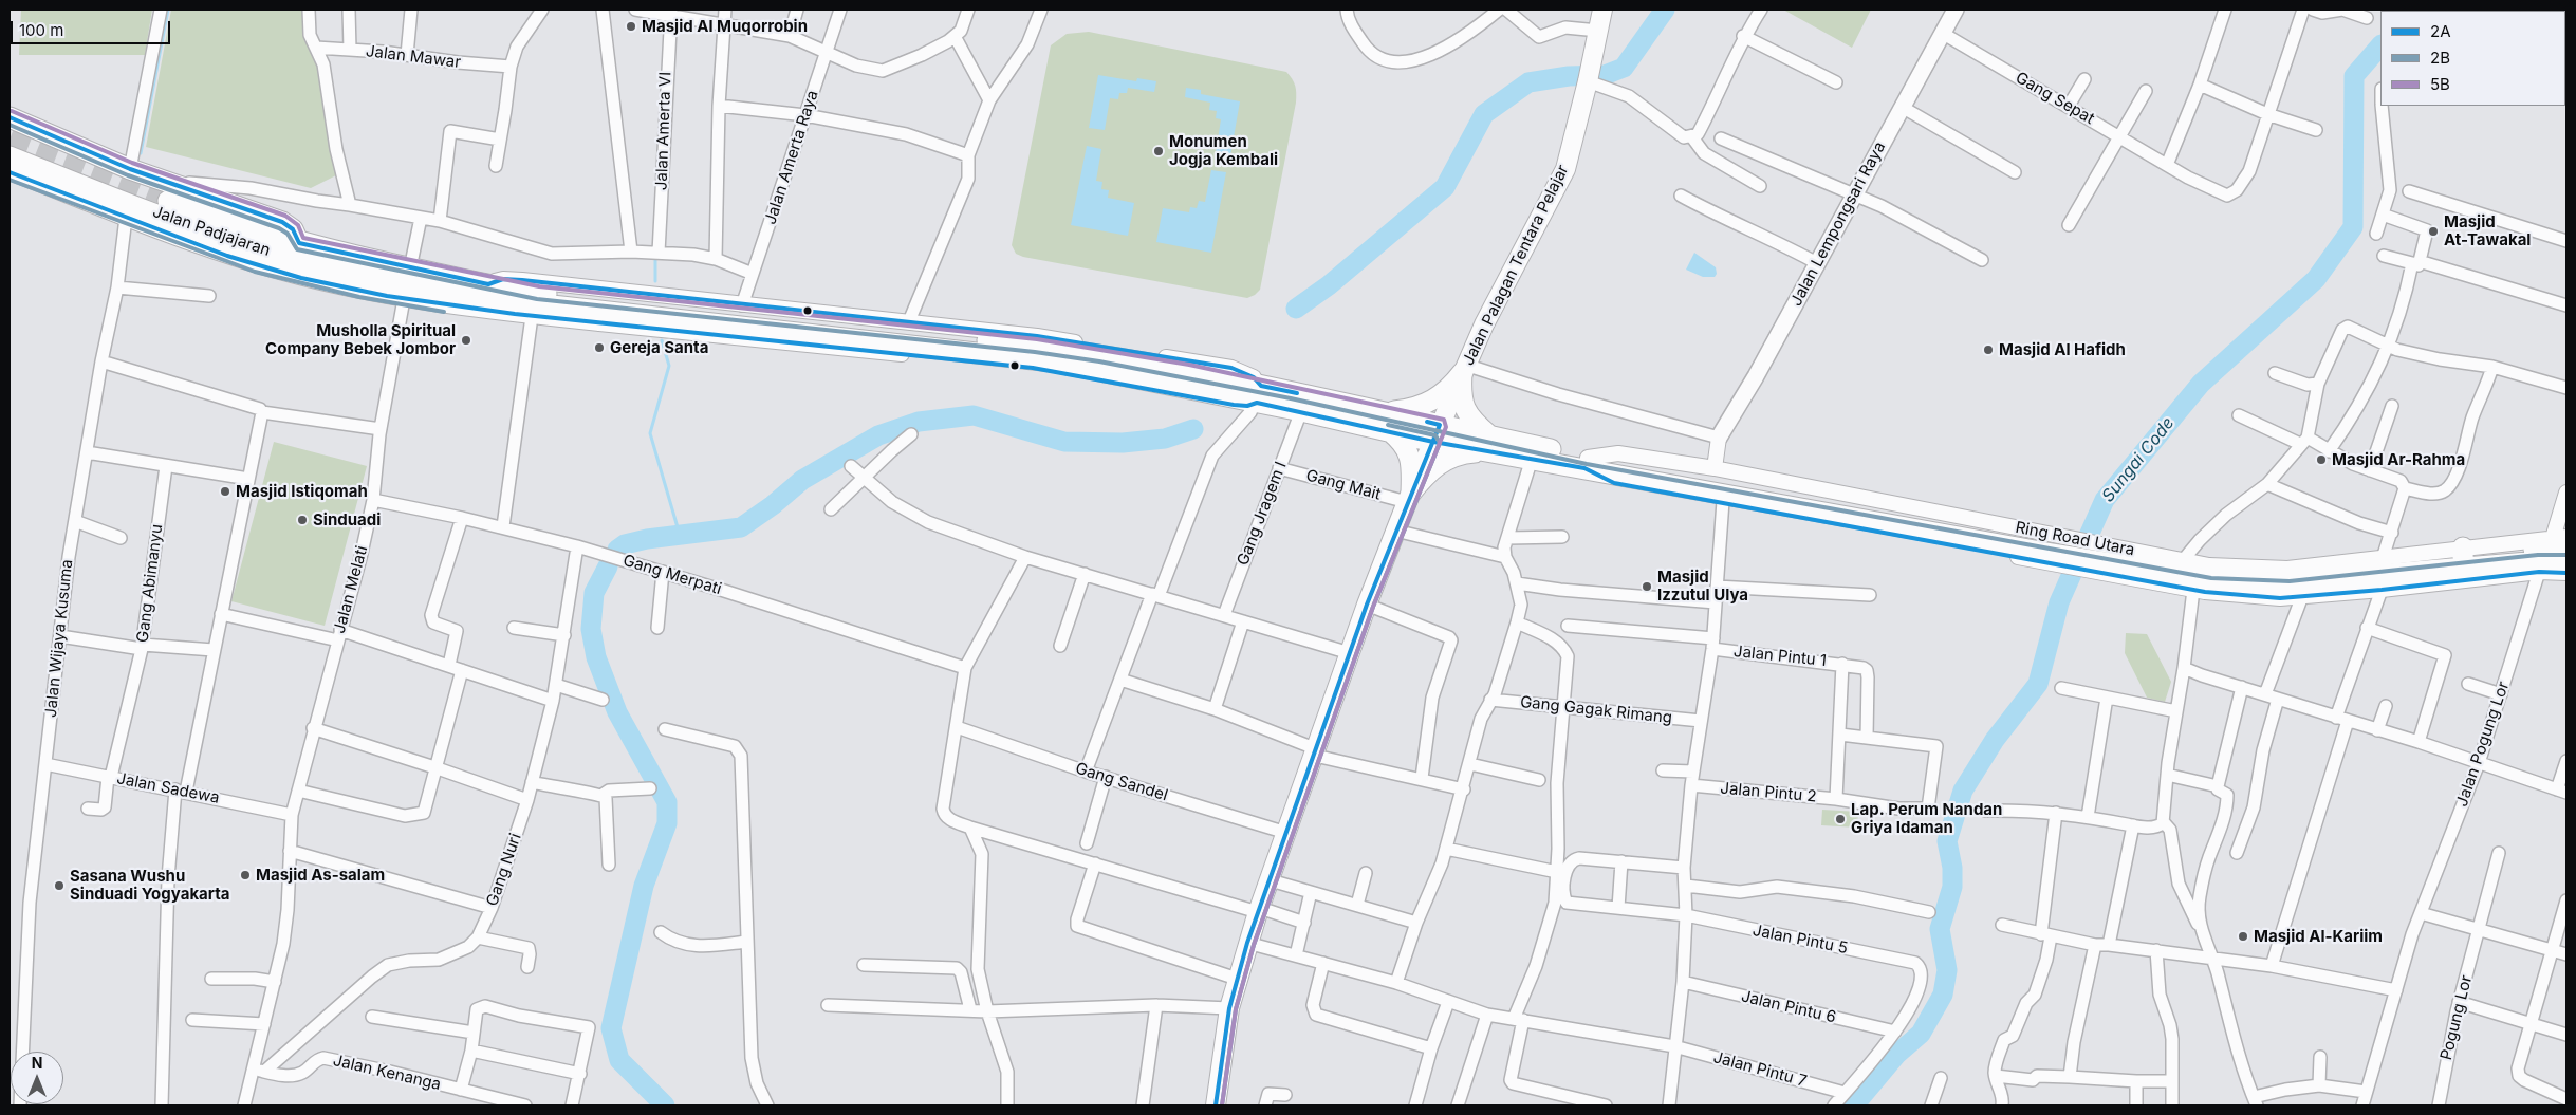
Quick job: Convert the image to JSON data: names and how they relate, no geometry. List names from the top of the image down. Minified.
{"streets":{"highway":["Jalan Padjajaran"],"main road":["Jalan Lempongsari Raya","Jalan Palagan Tentara Pelajar"],"street":["Jalan Mawar","Gang Sepat","Jalan Amerta VI","Jalan Amerta Raya","Gang Mait","Gang Jragem I","Ring Road Utara","Gang Merpati","Gang Abimanyu","Jalan Melati","Jalan Wijaya Kusuma","Jalan Pintu 1","Gang Gagak Rimang","Jalan Pogung Lor","Gang Sandel","Jalan Sadewa","Jalan Pintu 2","Gang Nuri","Jalan Pintu 5","Jalan Pintu 6","Pogung Lor","Jalan Pintu 7","Jalan Kenanga"]},"crossings":[["Gang Sepat","Jalan Lempongsari Raya"],["Jalan Padjajaran","Jalan Palagan Tentara Pelajar"],["Jalan Padjajaran","Gang Jragem I"],["Jalan Padjajaran","Ring Road Utara"],["Jalan Palagan Tentara Pelajar","Gang Mait"],["Jalan Palagan Tentara Pelajar","Gang Sandel"],["Jalan Palagan Tentara Pelajar","Jalan Pintu 7"],["Gang Mait","Gang Jragem I"],["Ring Road Utara","Jalan Pogung Lor"],["Gang Merpati","Jalan Melati"],["Gang Merpati","Gang Nuri"],["Gang Abimanyu","Jalan Sadewa"],["Jalan Melati","Jalan Sadewa"],["Jalan Melati","Jalan Kenanga"],["Jalan Wijaya Kusuma","Jalan Sadewa"],["Jalan Pintu 1","Jalan Pintu 2"],["Jalan Pintu 5","Jalan Pintu 6"]],"water":["Sungai Code"],"places":["Masjid Al Muqorrobin","Monumen Jogja Kembali","Masjid At-Tawakal","Musholla Spiritual Company Bebek Jombor","Gereja Santa","Masjid Al Hafidh","Masjid Ar-Rahma","Masjid Istiqomah","Sinduadi","Masjid Izzutul Ulya","Lap. Perum Nandan Griya Idaman","Masjid As-salam","Sasana Wushu Sinduadi Yogyakarta","Masjid Al-Kariim"],"lines":["transit line 5B","transit line 2A","transit line 2B"],"legend":["2A","2B","5B"],"scale_bar":"100 m","north":"top"}
